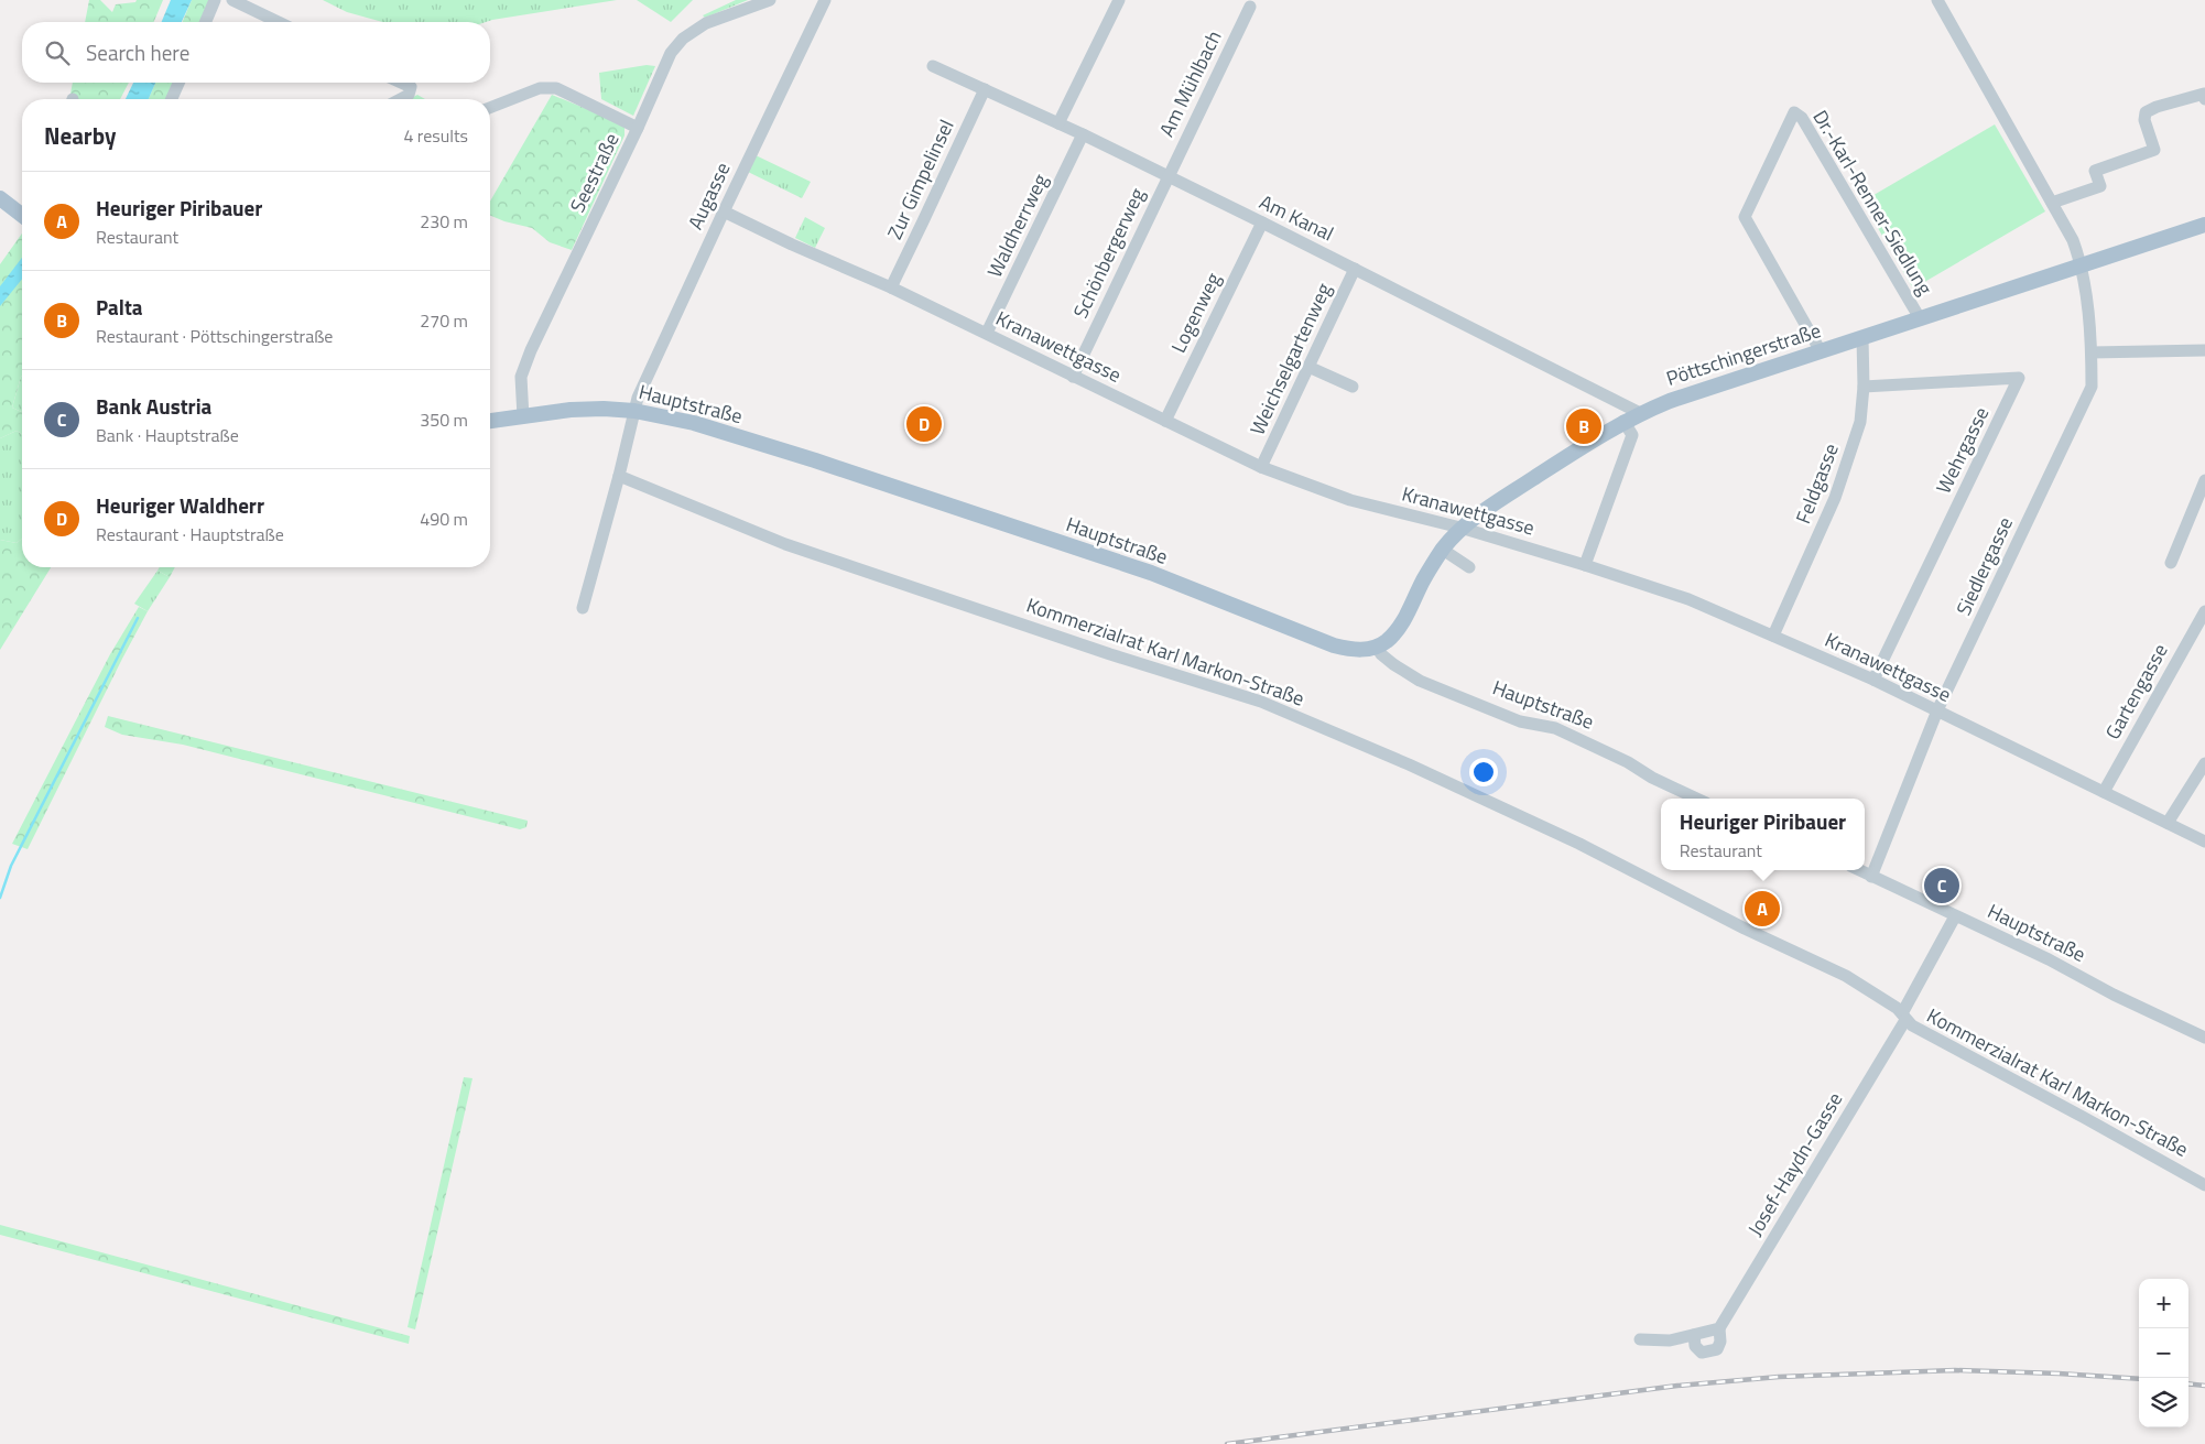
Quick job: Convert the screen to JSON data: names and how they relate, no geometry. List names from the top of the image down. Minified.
{"streets":{"main road":["Pöttschingerstraße","Hauptstraße"],"street":["Am Mühlbach","Seestraße","Zur Gimpelinsel","Augasse","Dr.-Karl-Renner-Siedlung","Am Kanal","Waldherrweg","Schönbergerweg","Logenweg","Kranawettgasse","Weichselgartenweg","Wehrgasse","Feldgasse","Siedlergasse","Kommerzialrat Karl Markon-Straße","Gartengasse","Josef-Haydn-Gasse"]},"crossings":[["Am Mühlbach","Am Kanal"],["Am Mühlbach","Schönbergerweg"],["Seestraße","Hauptstraße"],["Zur Gimpelinsel","Am Kanal"],["Zur Gimpelinsel","Kranawettgasse"],["Augasse","Kranawettgasse"],["Augasse","Hauptstraße"],["Dr.-Karl-Renner-Siedlung","Pöttschingerstraße"],["Am Kanal","Waldherrweg"],["Am Kanal","Schönbergerweg"],["Am Kanal","Logenweg"],["Am Kanal","Pöttschingerstraße"],["Am Kanal","Weichselgartenweg"],["Waldherrweg","Kranawettgasse"],["Schönbergerweg","Kranawettgasse"],["Logenweg","Kranawettgasse"],["Kranawettgasse","Pöttschingerstraße"],["Kranawettgasse","Weichselgartenweg"],["Kranawettgasse","Wehrgasse"],["Kranawettgasse","Feldgasse"],["Kranawettgasse","Siedlergasse"],["Kranawettgasse","Gartengasse"],["Pöttschingerstraße","Hauptstraße"],["Pöttschingerstraße","Feldgasse"],["Pöttschingerstraße","Siedlergasse"],["Hauptstraße","Siedlergasse"],["Hauptstraße","Josef-Haydn-Gasse"],["Wehrgasse","Feldgasse"],["Kommerzialrat Karl Markon-Straße","Josef-Haydn-Gasse"]],"page":{"search":"Search here","heading":["Nearby","4 results"],"list":[{"mark":"A","name":"Heuriger Piribauer","note":"Restaurant","value":"230 m"},{"mark":"B","name":"Palta","note":"Restaurant · Pöttschingerstraße","value":"270 m"},{"mark":"C","name":"Bank Austria","note":"Bank · Hauptstraße","value":"350 m"},{"mark":"D","name":"Heuriger Waldherr","note":"Restaurant · Hauptstraße","value":"490 m"}],"pins":["D","B","C","A"],"popup":["Heuriger Piribauer","Restaurant"],"map_buttons":["+","−"]}}
